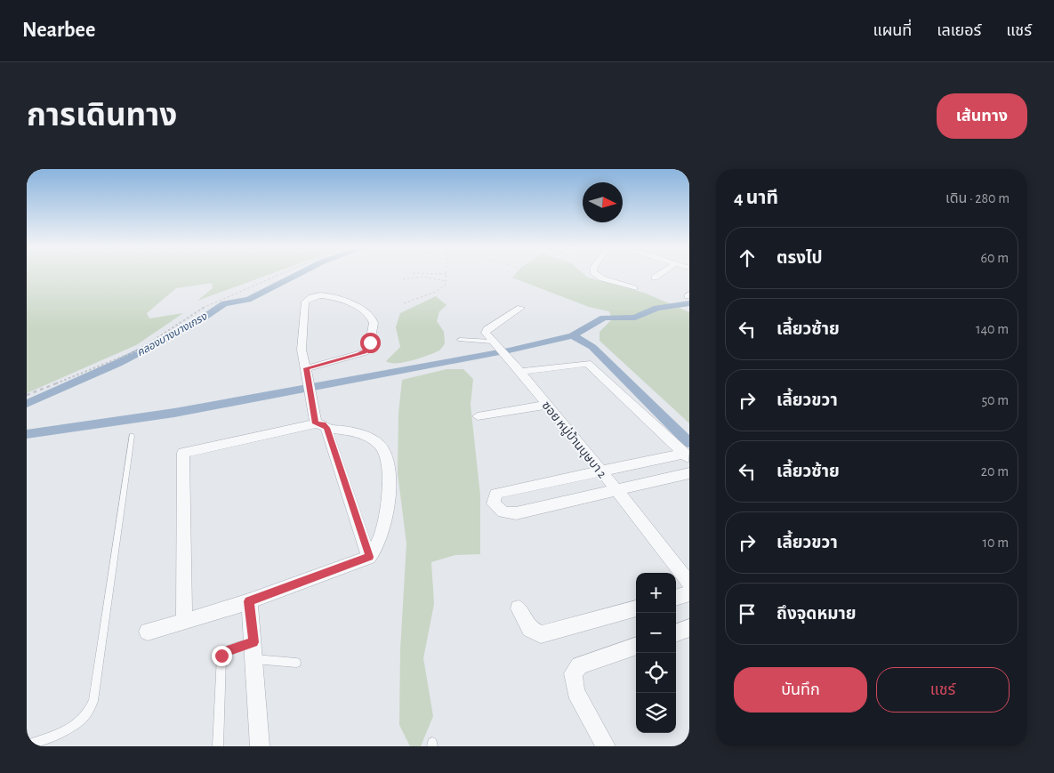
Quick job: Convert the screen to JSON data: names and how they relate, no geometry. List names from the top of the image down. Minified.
{"streets":{"street":["ซอย หมู่บ้านบุษบา 2"]},"water":["คลองบางนางเกรง"],"north":"right","page":{"header":"Nearbee","nav":["แผนที่","เลเยอร์","แชร์"],"title":"การเดินทาง","buttons":["เส้นทาง",["บันทึก","แชร์"]],"heading":["4 นาที","เดิน · 280 m"],"list":[["ตรงไป","60 m"],["เลี้ยวซ้าย","140 m"],["เลี้ยวขวา","50 m"],["เลี้ยวซ้าย","20 m"],["เลี้ยวขวา","10 m"],"ถึงจุดหมาย"],"map_buttons":["+","−"]}}
